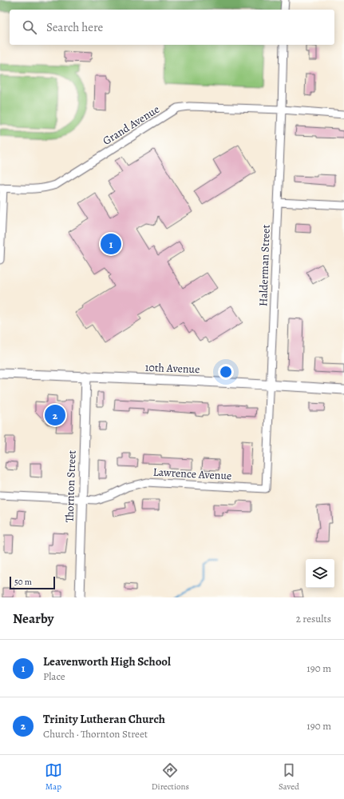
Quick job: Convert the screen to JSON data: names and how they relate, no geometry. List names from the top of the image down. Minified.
{"streets":{"street":["Grand Avenue","Halderman Street","10th Avenue","Lawrence Avenue","Thornton Street"]},"crossings":[["Grand Avenue","Halderman Street"],["Halderman Street","10th Avenue"],["Halderman Street","Lawrence Avenue"],["10th Avenue","Thornton Street"],["Lawrence Avenue","Thornton Street"]],"scale_bar":"50 m","page":{"search":"Search here","pins":["1","2"],"scale":"50 m","heading":["Nearby","2 results"],"list":[{"mark":"1","name":"Leavenworth High School","note":"Place","value":"190 m"},{"mark":"2","name":"Trinity Lutheran Church","note":"Church · Thornton Street","value":"190 m"}],"nav":["Map","Directions","Saved"]}}
